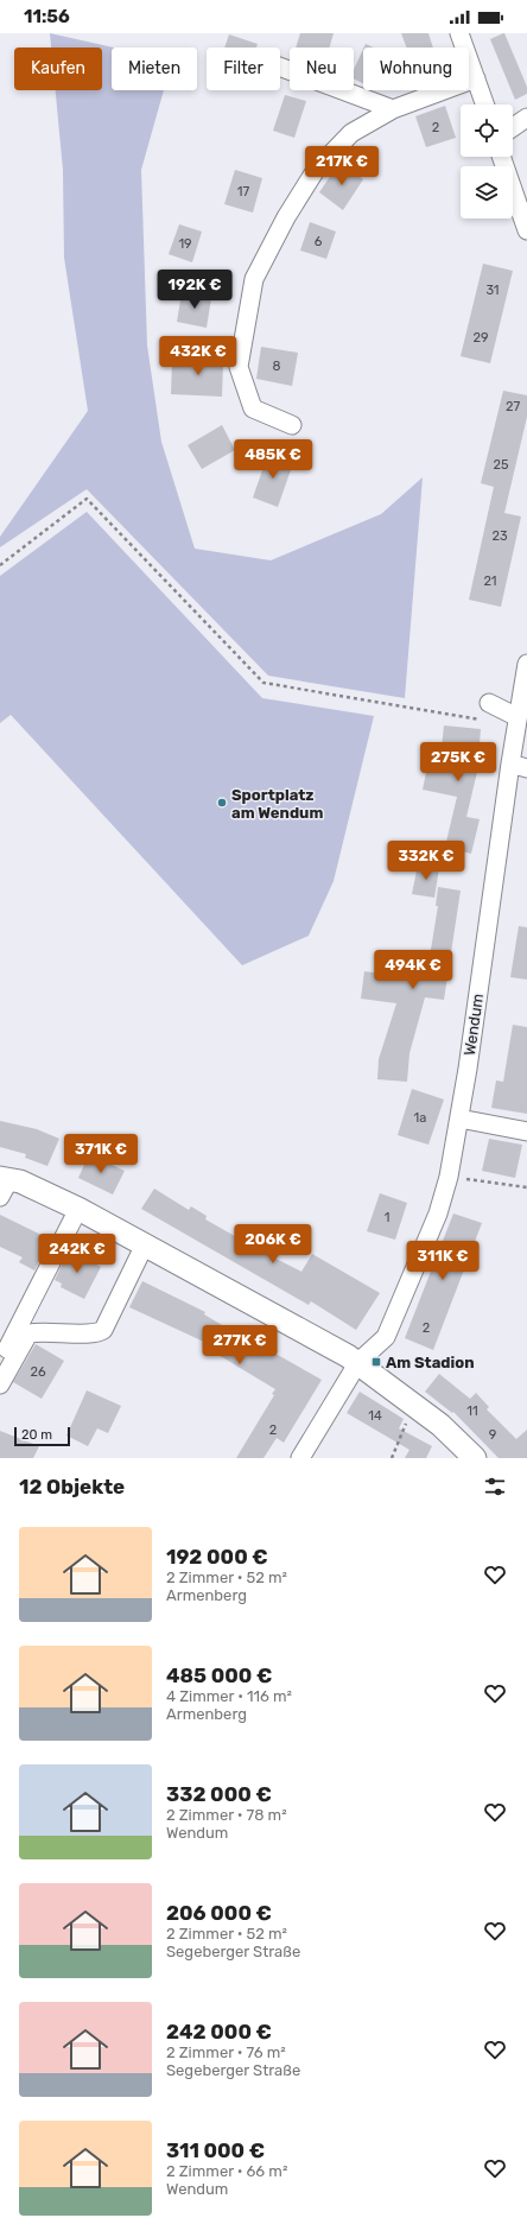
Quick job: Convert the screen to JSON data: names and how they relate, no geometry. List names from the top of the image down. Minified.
{"streets":{"street":["Wendum"]},"places":{"other":["Sportplatz am Wendum"],"transit":["Am Stadion"]},"house_numbers":["2","17","6","19","31","29","8","27","25","23","21","1a","1","2","26","11","14","2","9"],"scale_bar":"20 m","page":{"status":"11:56","chip":["Kaufen","Mieten","Filter","Neu","Wohnung"],"price":["217K €","192K €","432K €","485K €","275K €","332K €","494K €","371K €","206K €","242K €","311K €","277K €"],"scale":"20 m","heading":"12 Objekte","list":[{"name":"192 000 €","note":"2 Zimmer · 52 m² · Armenberg"},{"name":"485 000 €","note":"4 Zimmer · 116 m² · Armenberg"},{"name":"332 000 €","note":"2 Zimmer · 78 m² · Wendum"},{"name":"206 000 €","note":"2 Zimmer · 52 m² · Segeberger Straße"},{"name":"242 000 €","note":"2 Zimmer · 76 m² · Segeberger Straße"},{"name":"311 000 €","note":"2 Zimmer · 66 m² · Wendum"}]}}
